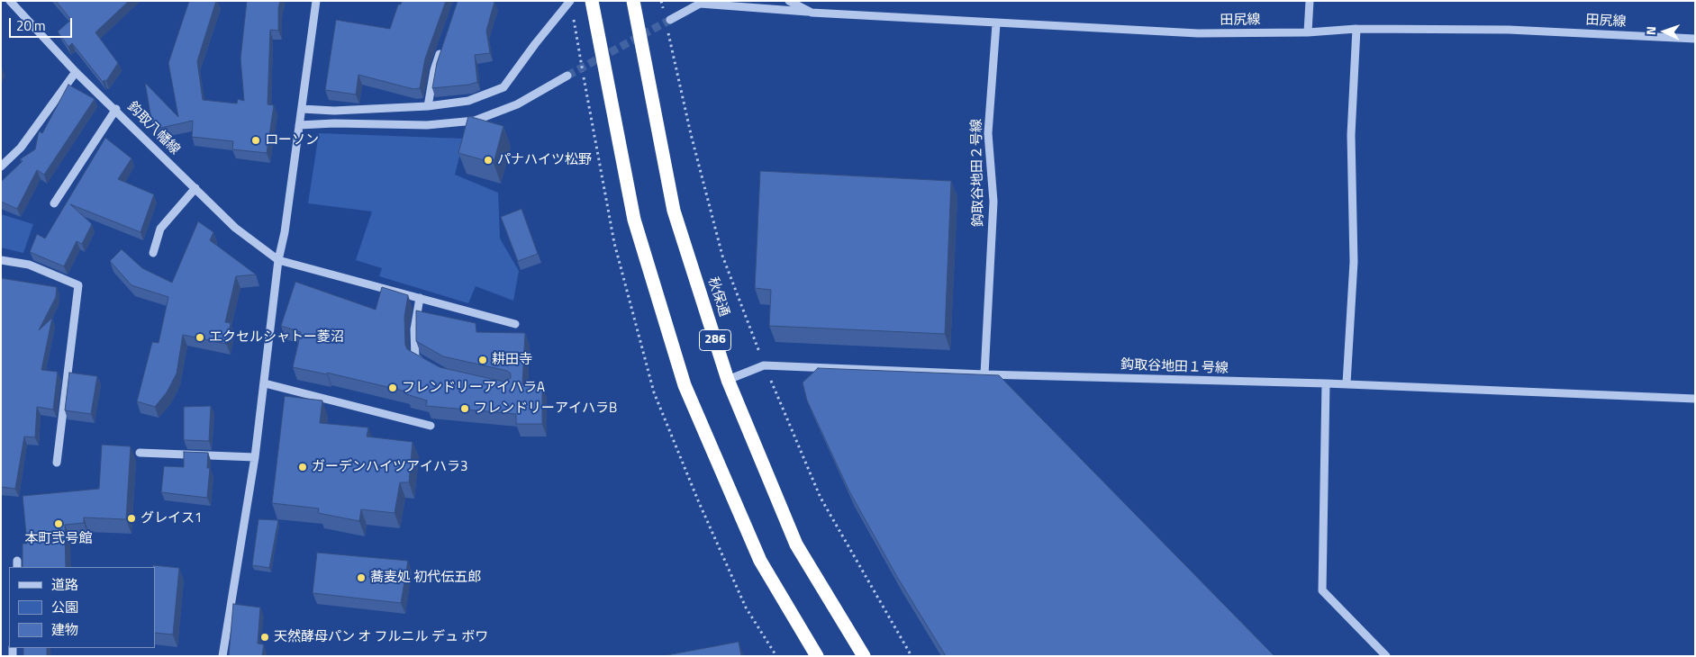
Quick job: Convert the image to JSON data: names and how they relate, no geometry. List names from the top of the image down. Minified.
{"streets":{"highway":["秋保通","286"],"street":["田尻線","鈎取八幡線","鈎取谷地田２号線","鈎取谷地田１号線"]},"crossings":[["田尻線","鈎取谷地田２号線"],["鈎取谷地田２号線","鈎取谷地田１号線"],["秋保通","鈎取谷地田１号線"]],"places":["ローソン","パナハイツ松野","エクセルシャトー菱沼","耕田寺","フレンドリーアイハラA","フレンドリーアイハラB","ガーデンハイツアイハラ3","グレイス1","本町弐号館","蕎麦処 初代伝五郎","天然酵母パン オ フルニル デュ ボワ"],"legend":["道路","公園","建物"],"scale_bar":"20 m","north":"left"}
